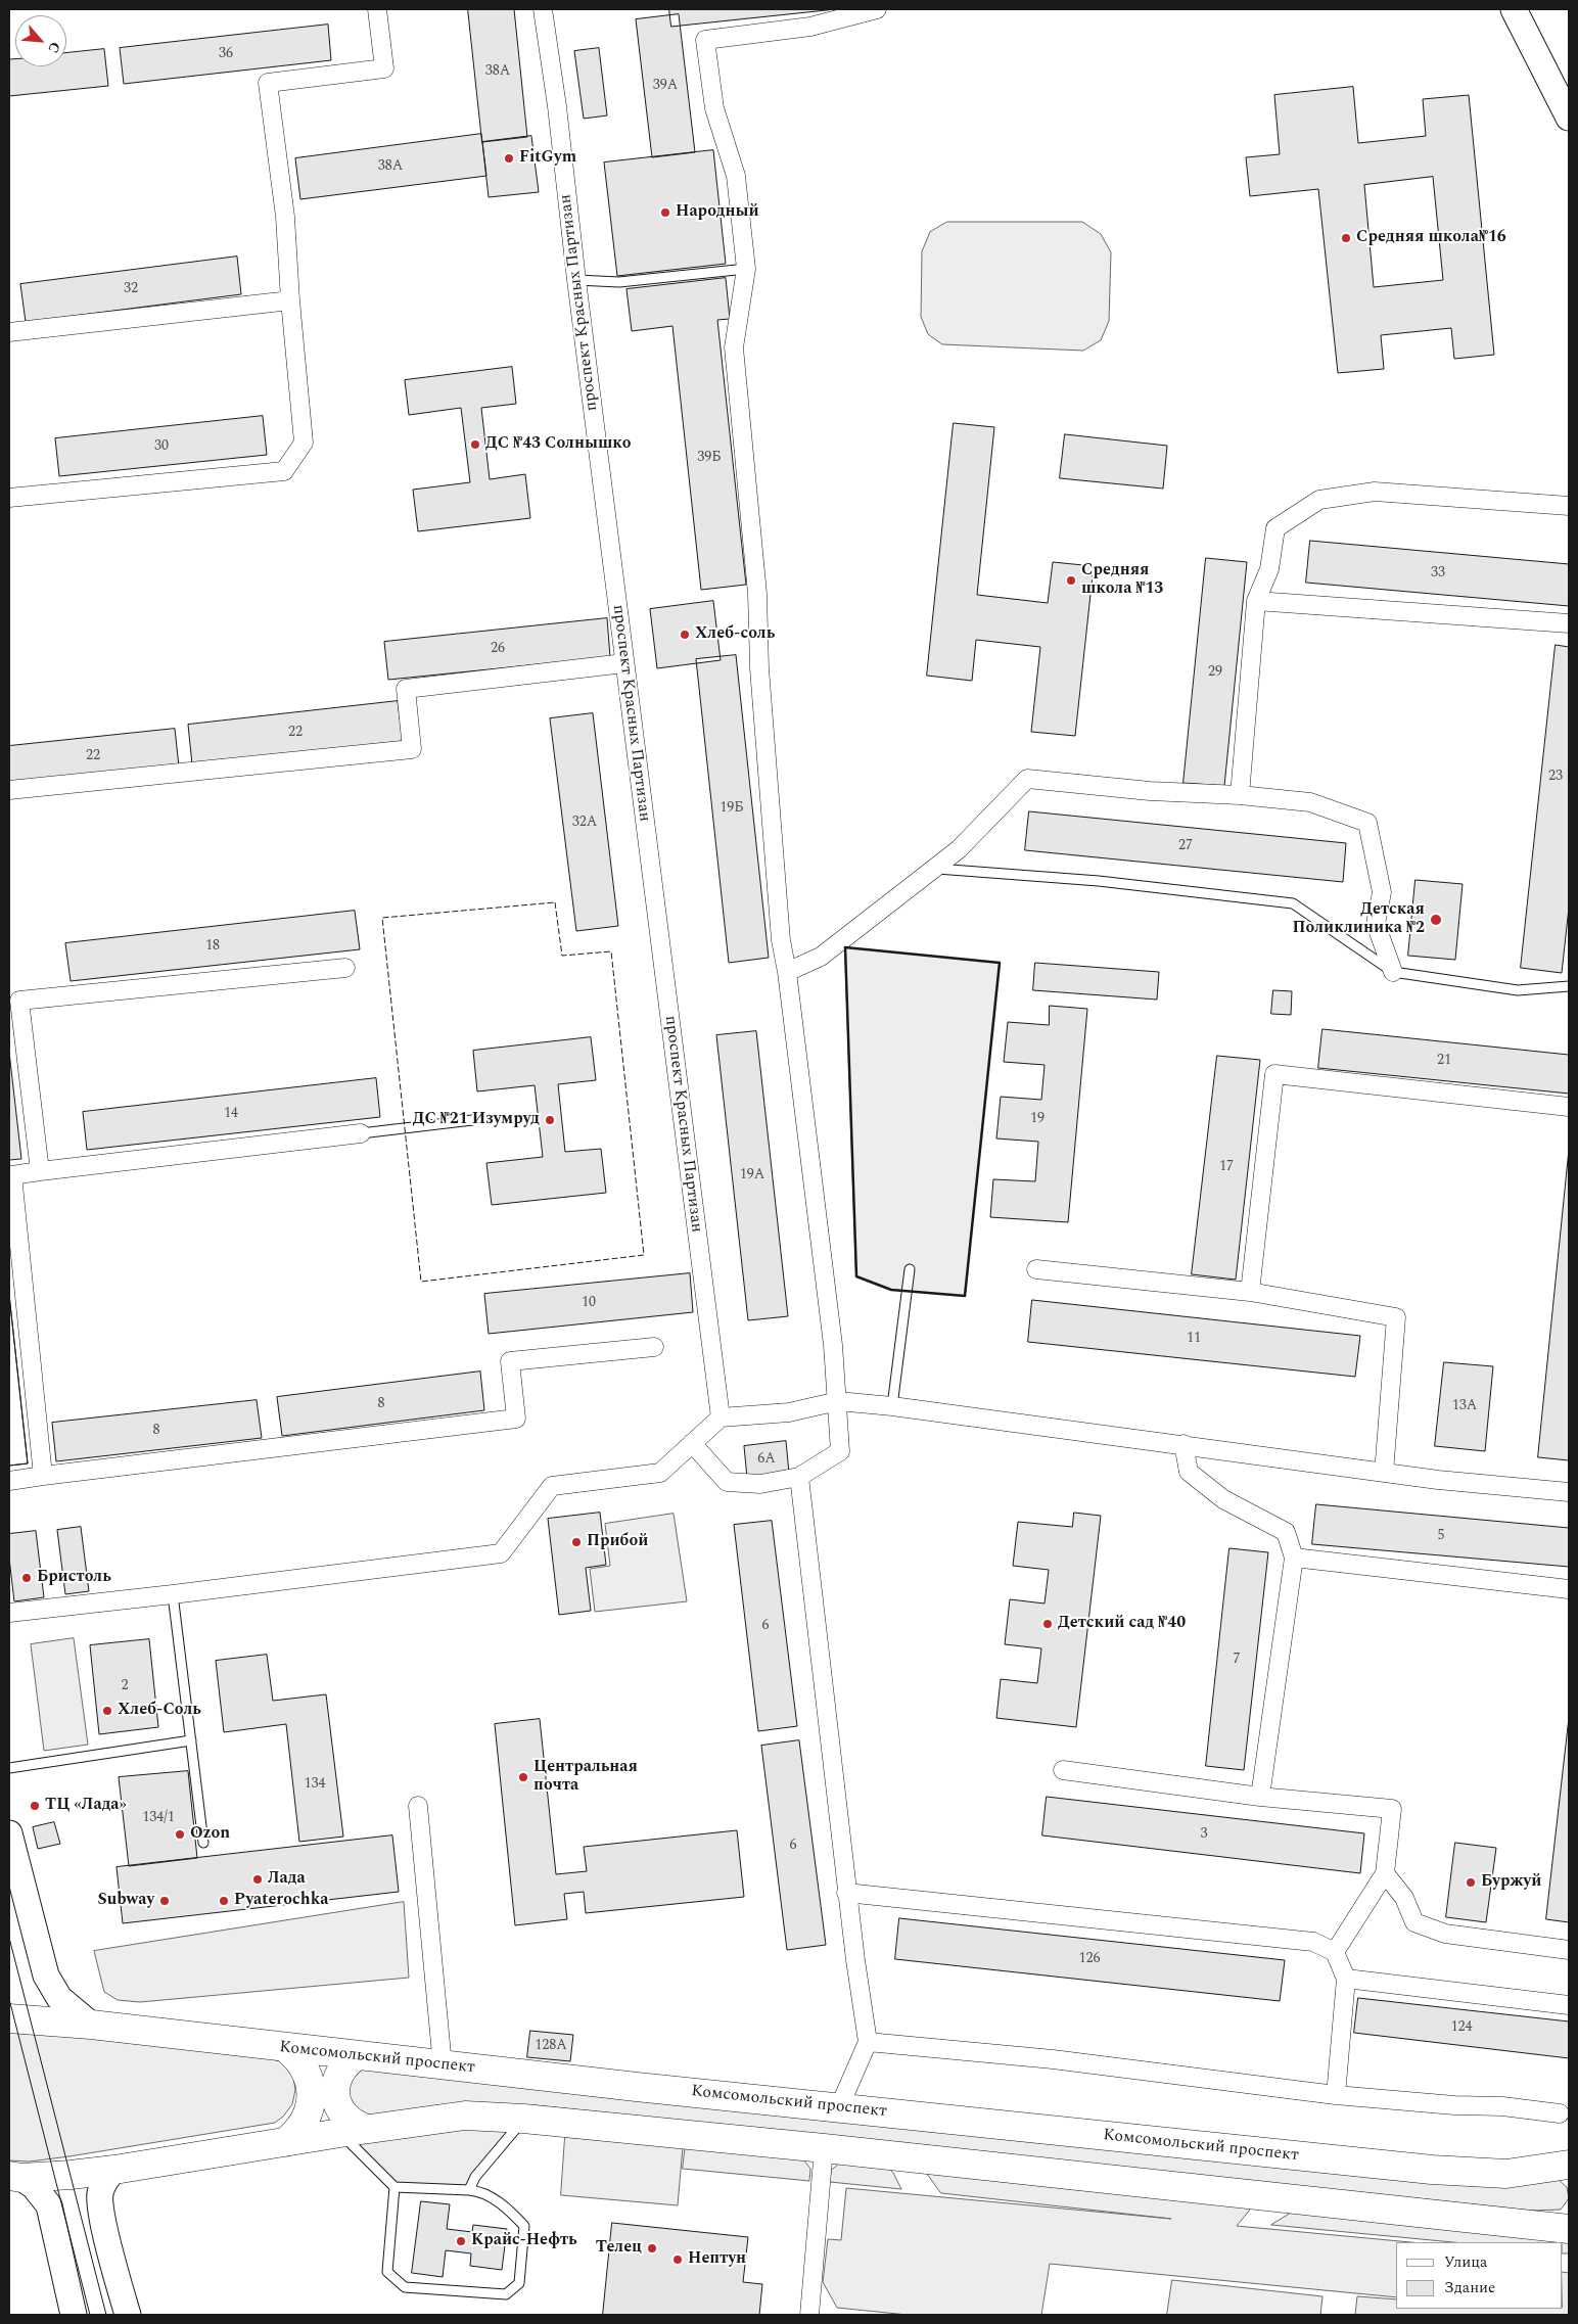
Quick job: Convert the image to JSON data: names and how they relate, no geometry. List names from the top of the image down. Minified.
{"streets":{"main road":["Комсомольский проспект"],"street":["проспект Красных Партизан"]},"places":["FitGym","Народный","Средняя школа№16","ДС №43 Солнышко","Средняя школа №13","Хлеб-соль","Детская Поликлиника №2","ДС №21 Изумруд","Прибой","Бристоль","Детский сад №40","Хлеб-Соль","Центральная почта","ТЦ «Лада»","Ozon","Лада","Буржуй","Subway","Pyaterochka","Крайс-Нефть","Телец","Нептун"],"house_numbers":["36","38А","39А","38А","32","30","39Б","33","26","29","22","22","23","19Б","32А","27","18","21","14","19","17","19А","10","11","8","13А","8","6А","5","6","7","2","134","134/1","3","6","126","124","128А"],"legend":["Улица","Здание"],"north":"bottom right"}
